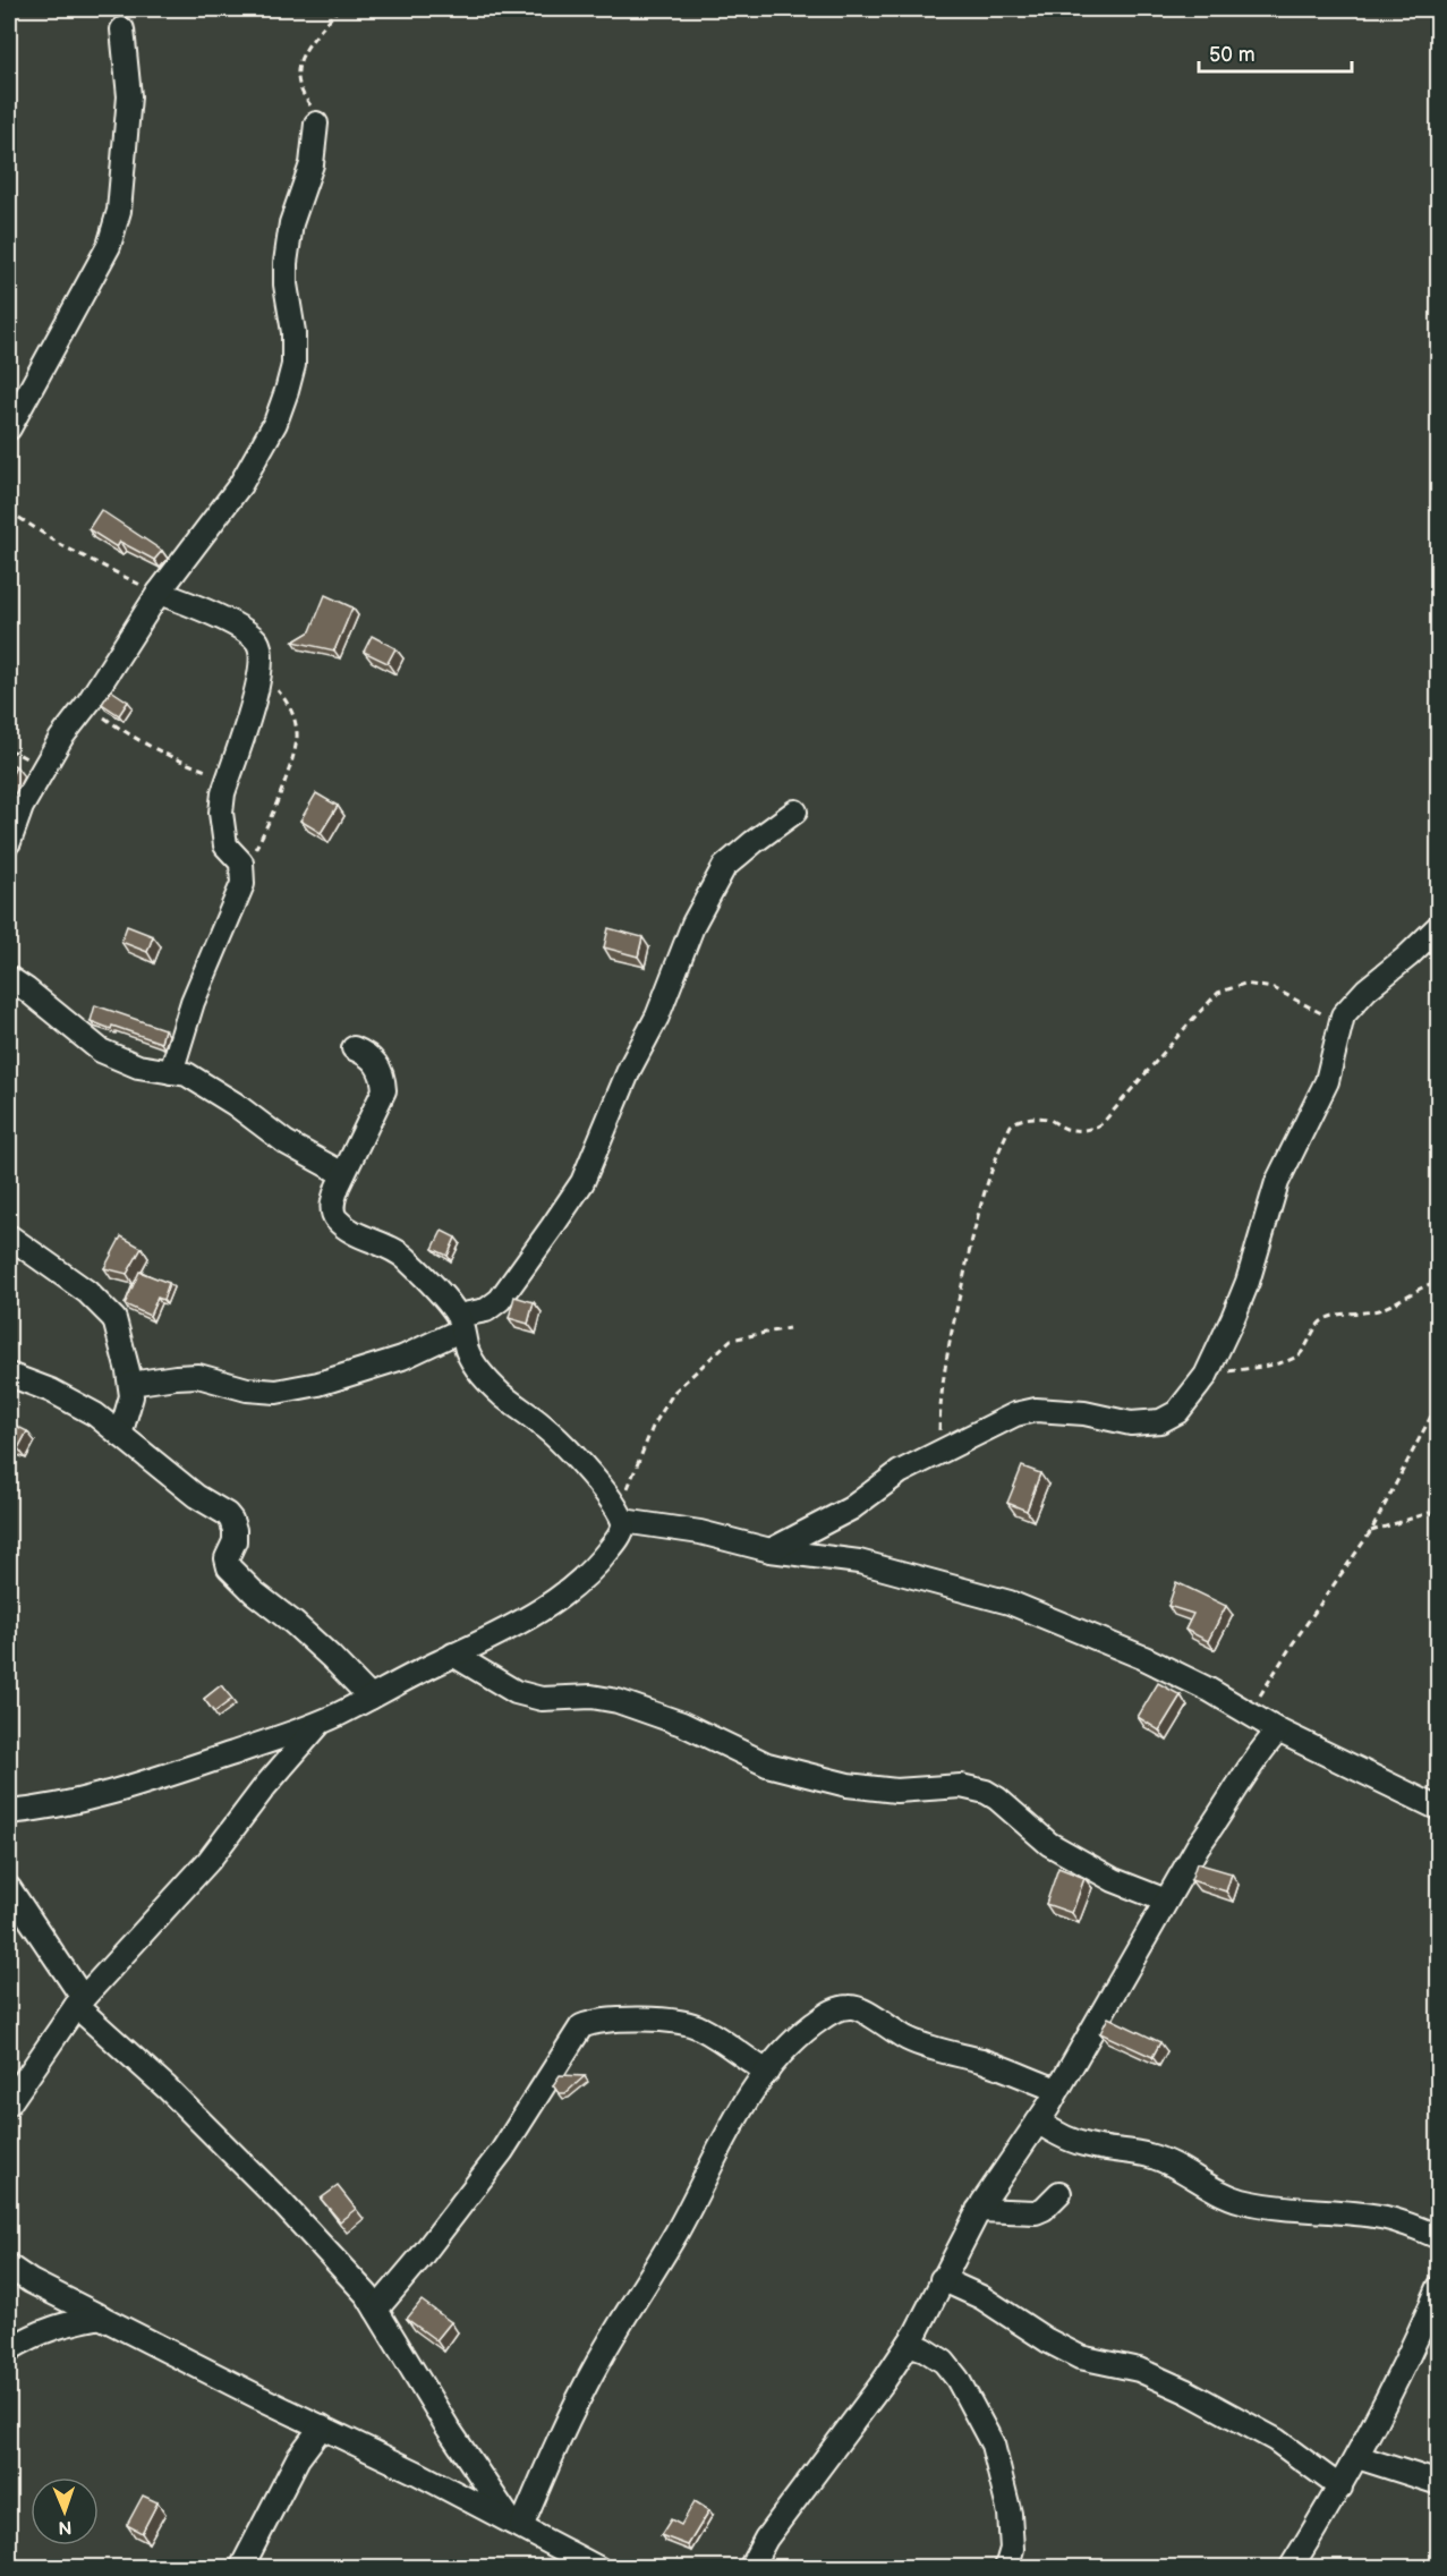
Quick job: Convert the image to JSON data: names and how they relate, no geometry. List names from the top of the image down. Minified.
{"scale_bar":"50 m","north":"bottom"}
